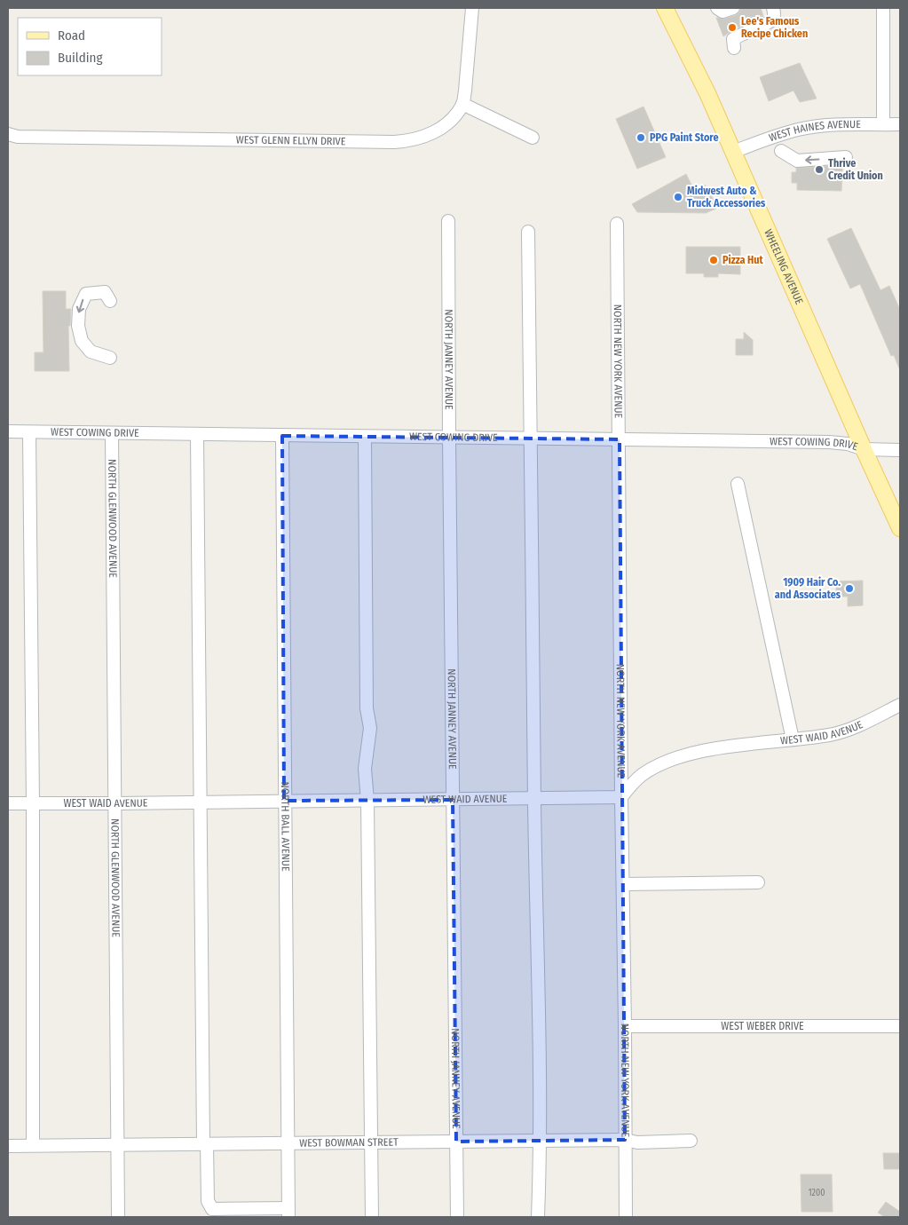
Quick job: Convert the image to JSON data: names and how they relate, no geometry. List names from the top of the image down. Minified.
{"streets":{"main road":["WHEELING AVENUE"],"street":["WEST HAINES AVENUE","WEST GLENN ELLYN DRIVE","NORTH JANNEY AVENUE","NORTH NEW YORK AVENUE","WEST COWING DRIVE","NORTH GLENWOOD AVENUE","WEST WAID AVENUE","NORTH BALL AVENUE","WEST WEBER DRIVE","WEST BOWMAN STREET"]},"crossings":[["WEST HAINES AVENUE","WHEELING AVENUE"],["WHEELING AVENUE","WEST COWING DRIVE"],["NORTH JANNEY AVENUE","WEST COWING DRIVE"],["NORTH JANNEY AVENUE","WEST WAID AVENUE"],["NORTH JANNEY AVENUE","WEST BOWMAN STREET"],["NORTH NEW YORK AVENUE","WEST COWING DRIVE"],["NORTH NEW YORK AVENUE","WEST WAID AVENUE"],["NORTH NEW YORK AVENUE","WEST WEBER DRIVE"],["NORTH NEW YORK AVENUE","WEST BOWMAN STREET"],["WEST COWING DRIVE","NORTH GLENWOOD AVENUE"],["WEST COWING DRIVE","NORTH BALL AVENUE"],["NORTH GLENWOOD AVENUE","WEST WAID AVENUE"],["NORTH GLENWOOD AVENUE","WEST BOWMAN STREET"],["WEST WAID AVENUE","NORTH BALL AVENUE"],["NORTH BALL AVENUE","WEST BOWMAN STREET"]],"places":["Lee's Famous Recipe Chicken","PPG Paint Store","Thrive Credit Union","Midwest Auto & Truck Accessories","Pizza Hut","1909 Hair Co. and Associates"],"house_numbers":["1200"],"legend":["Road","Building"]}
